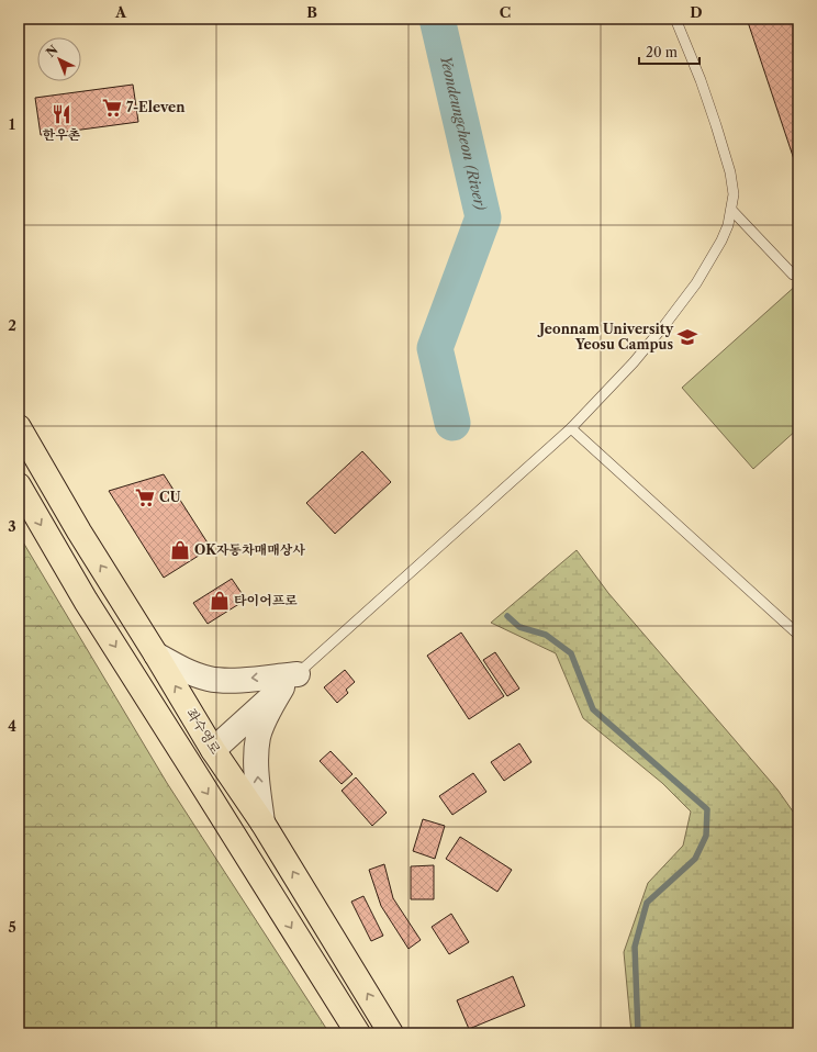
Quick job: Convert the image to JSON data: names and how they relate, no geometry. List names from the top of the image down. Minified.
{"streets":{"main road":["좌수영로"]},"water":["Yeondeungcheon (River)"],"places":{"supermarket":["7-Eleven","CU"],"restaurant":["한우촌"],"school or university":["Jeonnam University Yeosu Campus"],"shop":["OK자동차매매상사","타이어프로"]},"scale_bar":"20 m","north":"top left","grid":{"columns":["A","B","C","D"],"rows":["1","2","3","4","5"]}}
